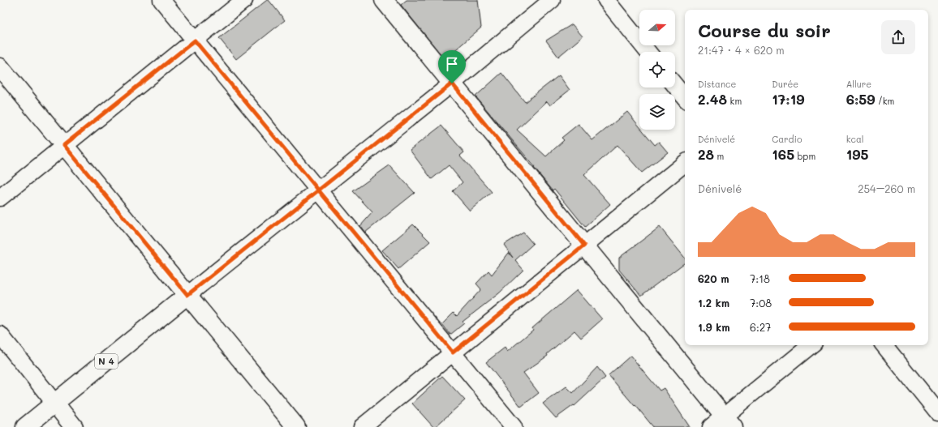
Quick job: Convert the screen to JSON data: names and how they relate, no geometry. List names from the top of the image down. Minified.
{"streets":{"main road":["N 4"]},"north":"right","page":{"heading":["Course du soir","21:47 · 4 × 620 m"],"stats":[["Distance","2.48 km"],["Durée","17:19"],["Allure","6:59 /km"],["Dénivelé","28 m"],["Cardio","165 bpm"],["kcal","195"]],"chart":["Dénivelé","254–260 m"],"list":[{"name":"620 m","note":"7:18"},{"name":"1.2 km","note":"7:08"},{"name":"1.9 km","note":"6:27"}]}}
